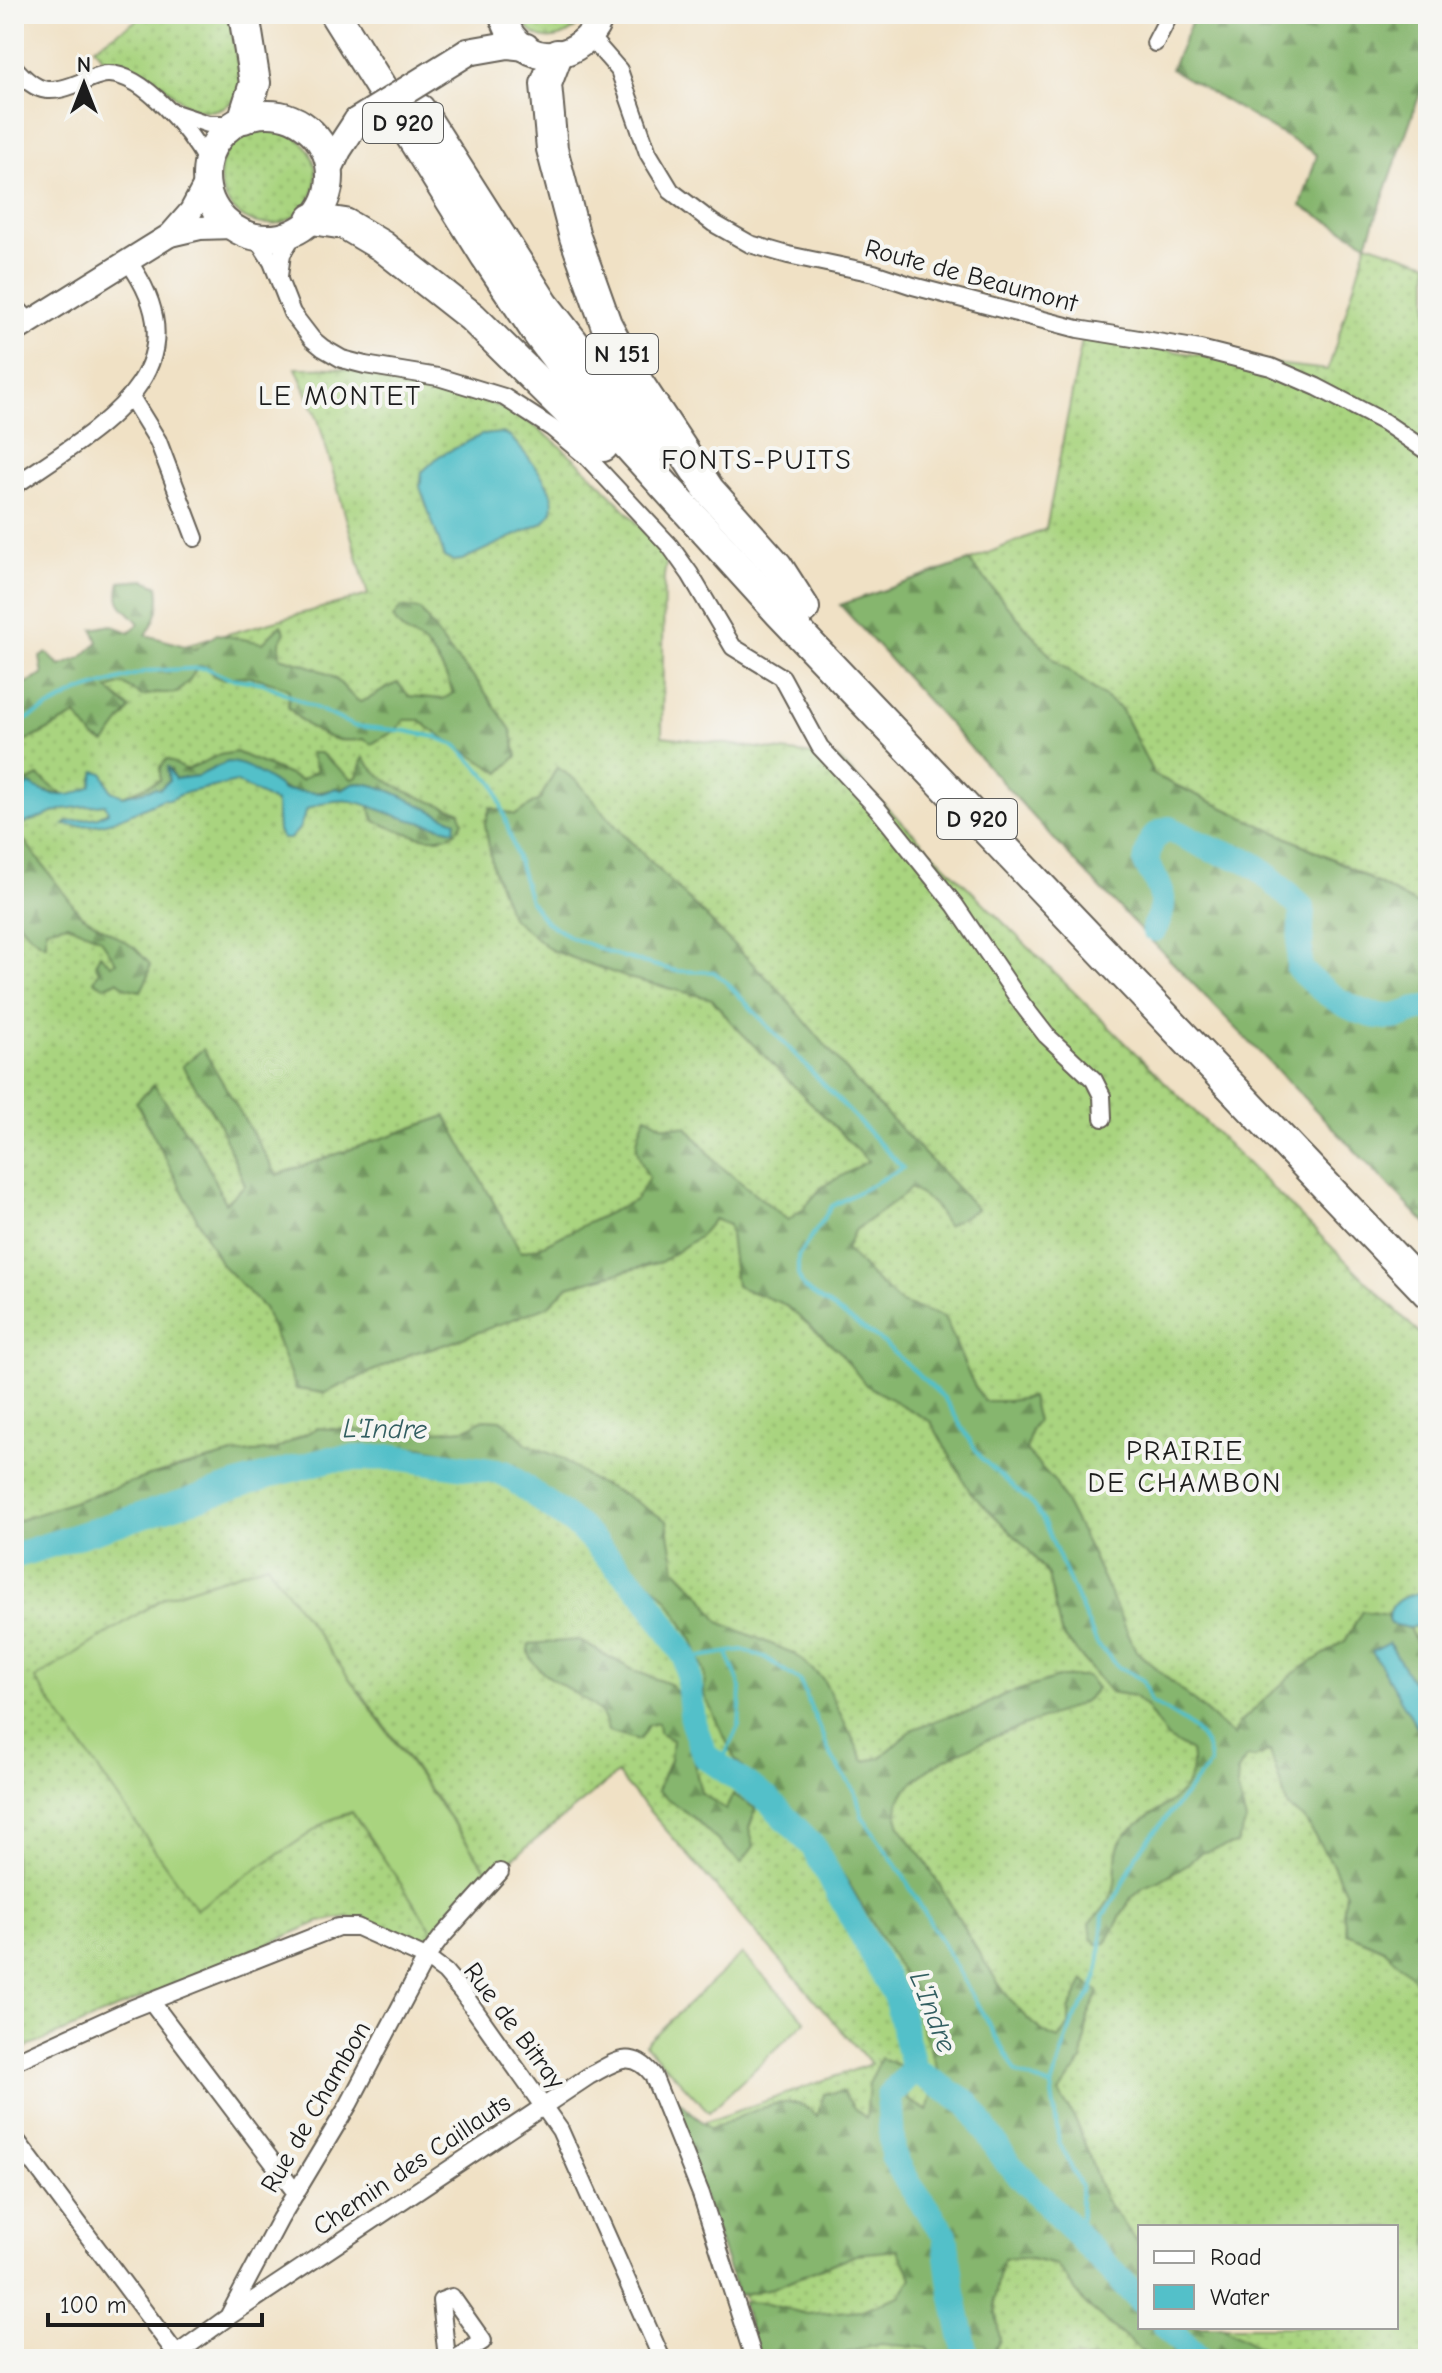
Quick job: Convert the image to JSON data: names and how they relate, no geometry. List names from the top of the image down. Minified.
{"streets":{"highway":["D 920","N 151"],"street":["Route de Beaumont","Rue de Bitray","Rue de Chambon","Chemin des Caillauts"]},"crossings":[["D 920","N 151"],["Rue de Bitray","Rue de Chambon"],["Rue de Bitray","Chemin des Caillauts"],["Rue de Chambon","Chemin des Caillauts"]],"districts":["LE MONTET","FONTS-PUITS","PRAIRIE DE CHAMBON"],"water":["L'Indre"],"legend":["Road","Water"],"scale_bar":"100 m","north":"top"}
